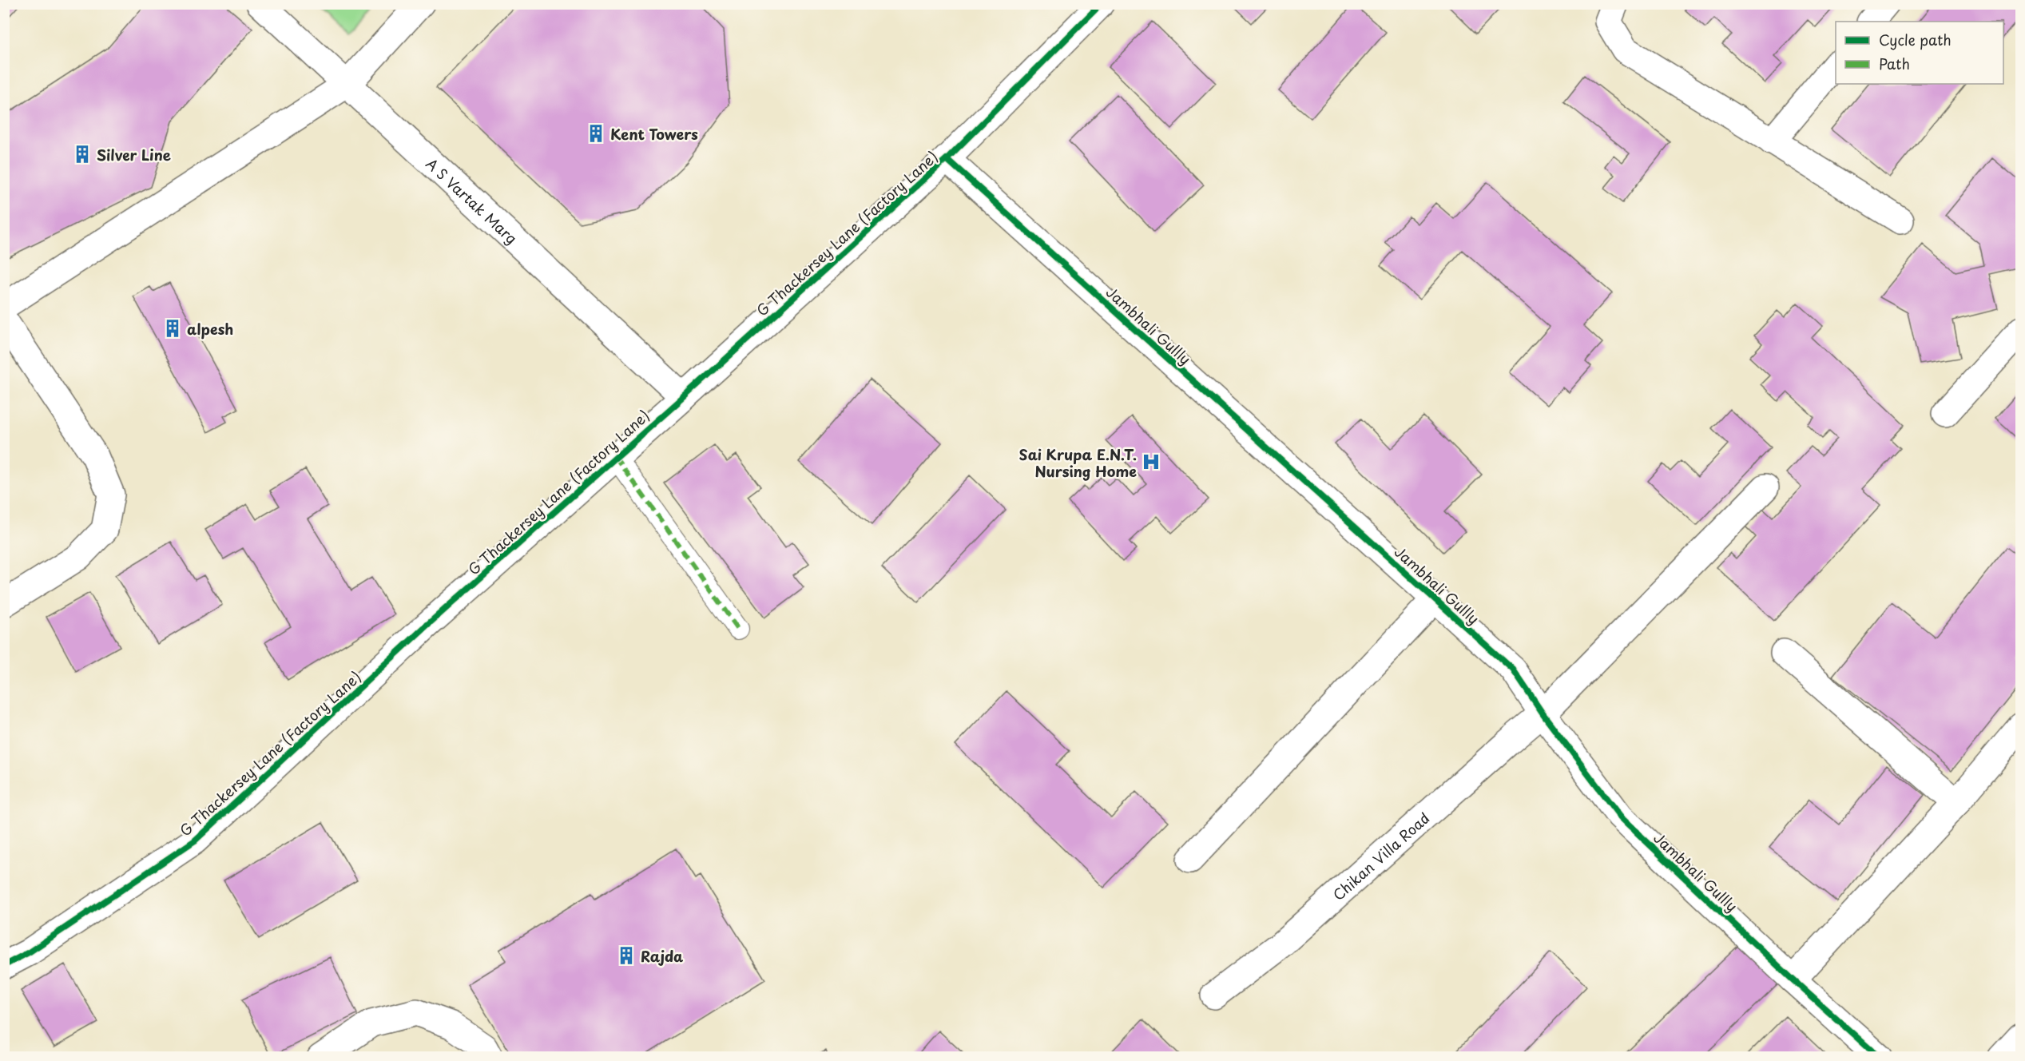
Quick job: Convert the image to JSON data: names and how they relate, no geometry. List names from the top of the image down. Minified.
{"streets":{"street":["A S Vartak Marg","G Thackersey Lane (Factory Lane)","Jambhali Gullly","Chikan Villa Road"]},"crossings":[["A S Vartak Marg","G Thackersey Lane (Factory Lane)"],["G Thackersey Lane (Factory Lane)","Jambhali Gullly"],["Jambhali Gullly","Chikan Villa Road"]],"places":{"building":["Kent Towers","Silver Line","alpesh","Rajda"],"hospital":["Sai Krupa E.N.T. Nursing Home"]},"legend":["Cycle path","Path"]}
